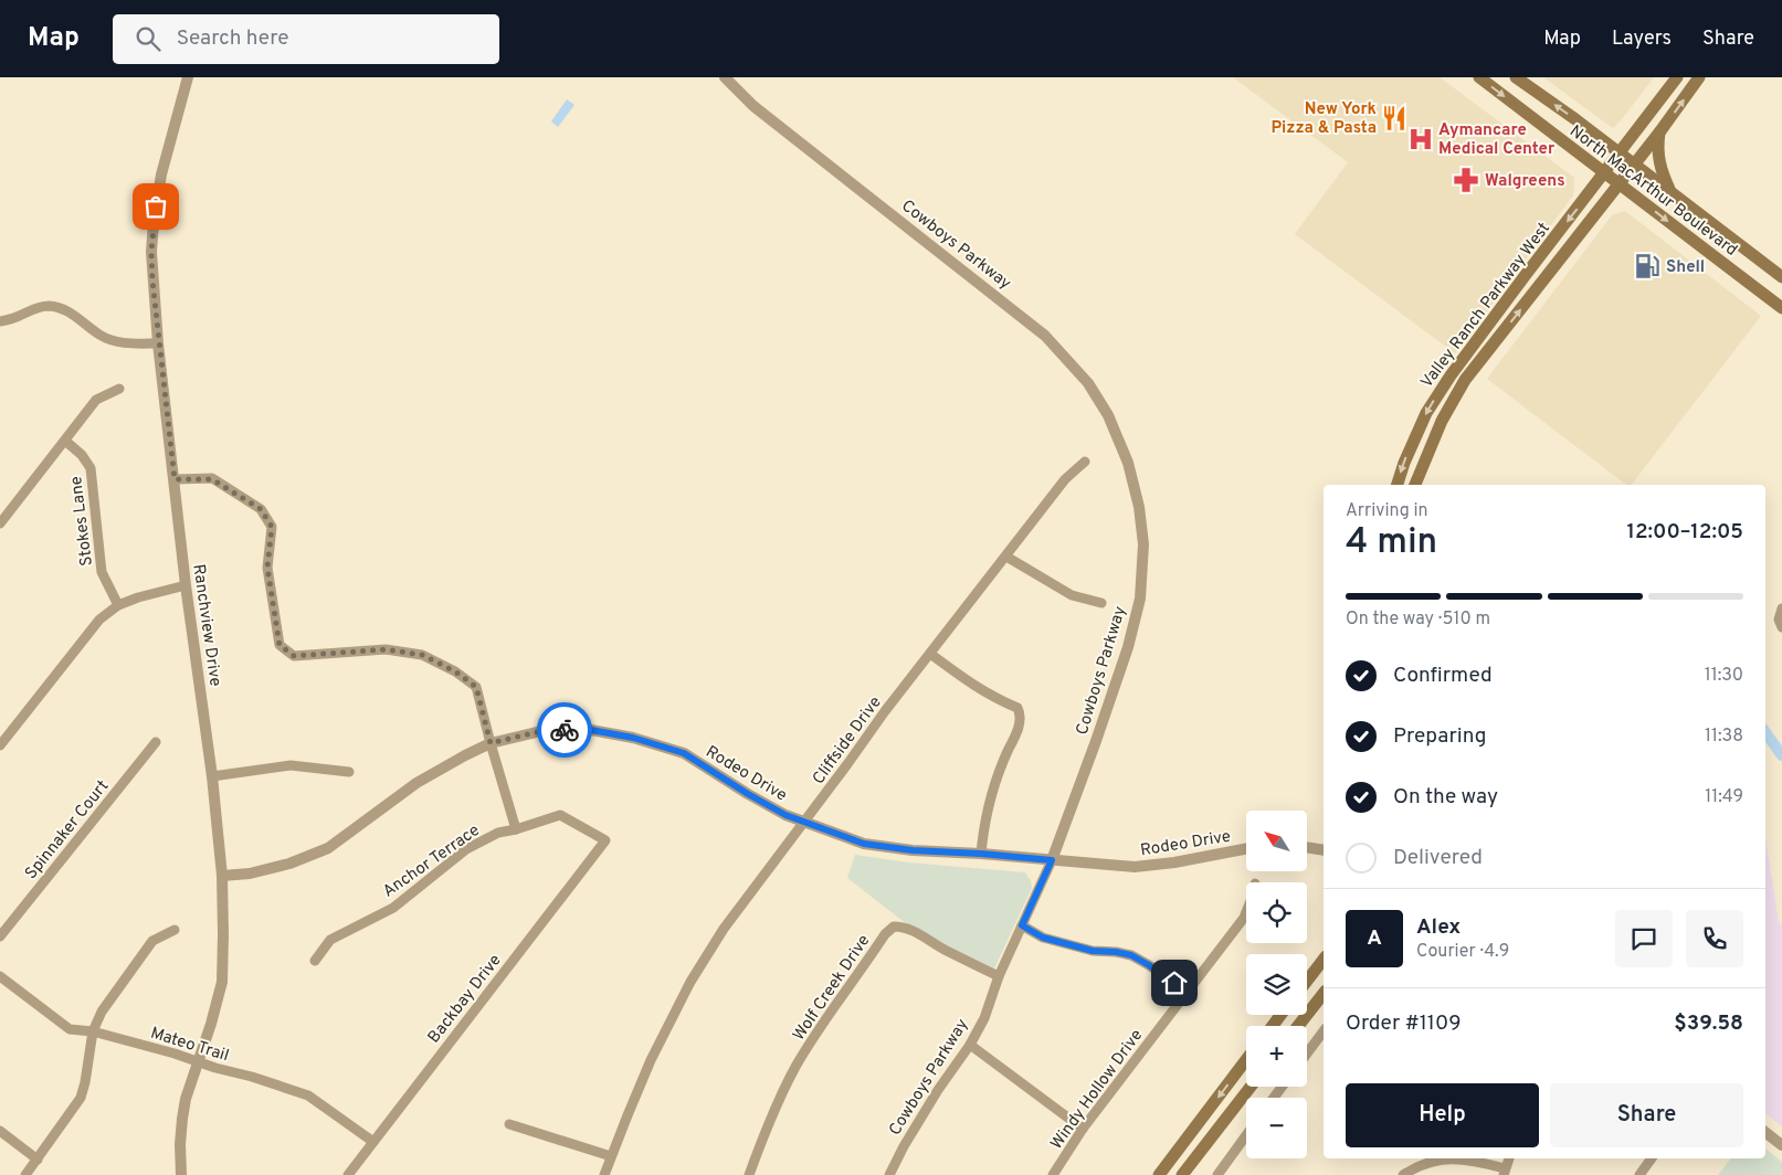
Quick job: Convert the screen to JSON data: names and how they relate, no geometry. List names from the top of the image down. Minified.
{"streets":{"main road":["North MacArthur Boulevard","Valley Ranch Parkway West"],"street":["Cowboys Parkway","Stokes Lane","Ranchview Drive","Cliffside Drive","Rodeo Drive","Spinnaker Court","Anchor Terrace","Wolf Creek Drive","Backbay Drive","Mateo Trail","Windy Hollow Drive"]},"crossings":[["North MacArthur Boulevard","Valley Ranch Parkway West"],["Cowboys Parkway","Rodeo Drive"],["Cowboys Parkway","Wolf Creek Drive"],["Ranchview Drive","Rodeo Drive"],["Ranchview Drive","Mateo Trail"],["Cliffside Drive","Rodeo Drive"],["Anchor Terrace","Backbay Drive"],["Backbay Drive","Mateo Trail"]],"places":{"restaurant":["New York Pizza & Pasta"],"hospital":["Aymancare Medical Center"],"pharmacy":["Walgreens"],"fuel station":["Shell"]},"north":"top left","page":{"header":"Map","search":"Search here","nav":["Map","Layers","Share"],"heading":["4 min","Arriving in","12:00–12:05"],"panel":["Alex","Courier · 4.9","Order #1109","$39.58"],"bar":"On the way · 510 m","list":[["Confirmed","11:30"],["Preparing","11:38"],["On the way","11:49"],"Delivered"],"map_buttons":["+","−"],"round":"A","buttons":["Help","Share"]}}
